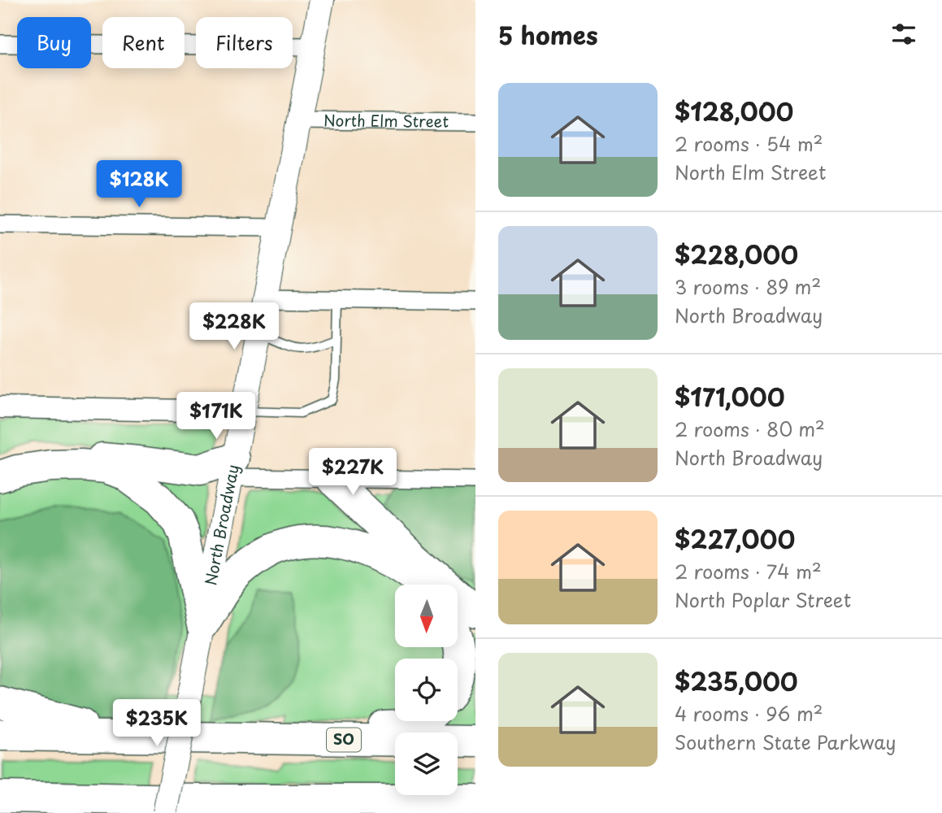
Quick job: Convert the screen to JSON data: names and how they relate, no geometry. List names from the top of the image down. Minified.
{"streets":{"highway":["SO"],"main road":["North Broadway"],"street":["North Elm Street"]},"crossings":[["North Elm Street","North Broadway"]],"north":"bottom","page":{"heading":"5 homes","chip":["Buy","Rent","Filters"],"list":[{"name":"$128,000","note":"2 rooms · 54 m² · North Elm Street"},{"name":"$228,000","note":"3 rooms · 89 m² · North Broadway"},{"name":"$171,000","note":"2 rooms · 80 m² · North Broadway"},{"name":"$227,000","note":"2 rooms · 74 m² · North Poplar Street"},{"name":"$235,000","note":"4 rooms · 96 m² · Southern State Parkway"}],"price":["$128K","$228K","$171K","$227K","$235K"]}}
